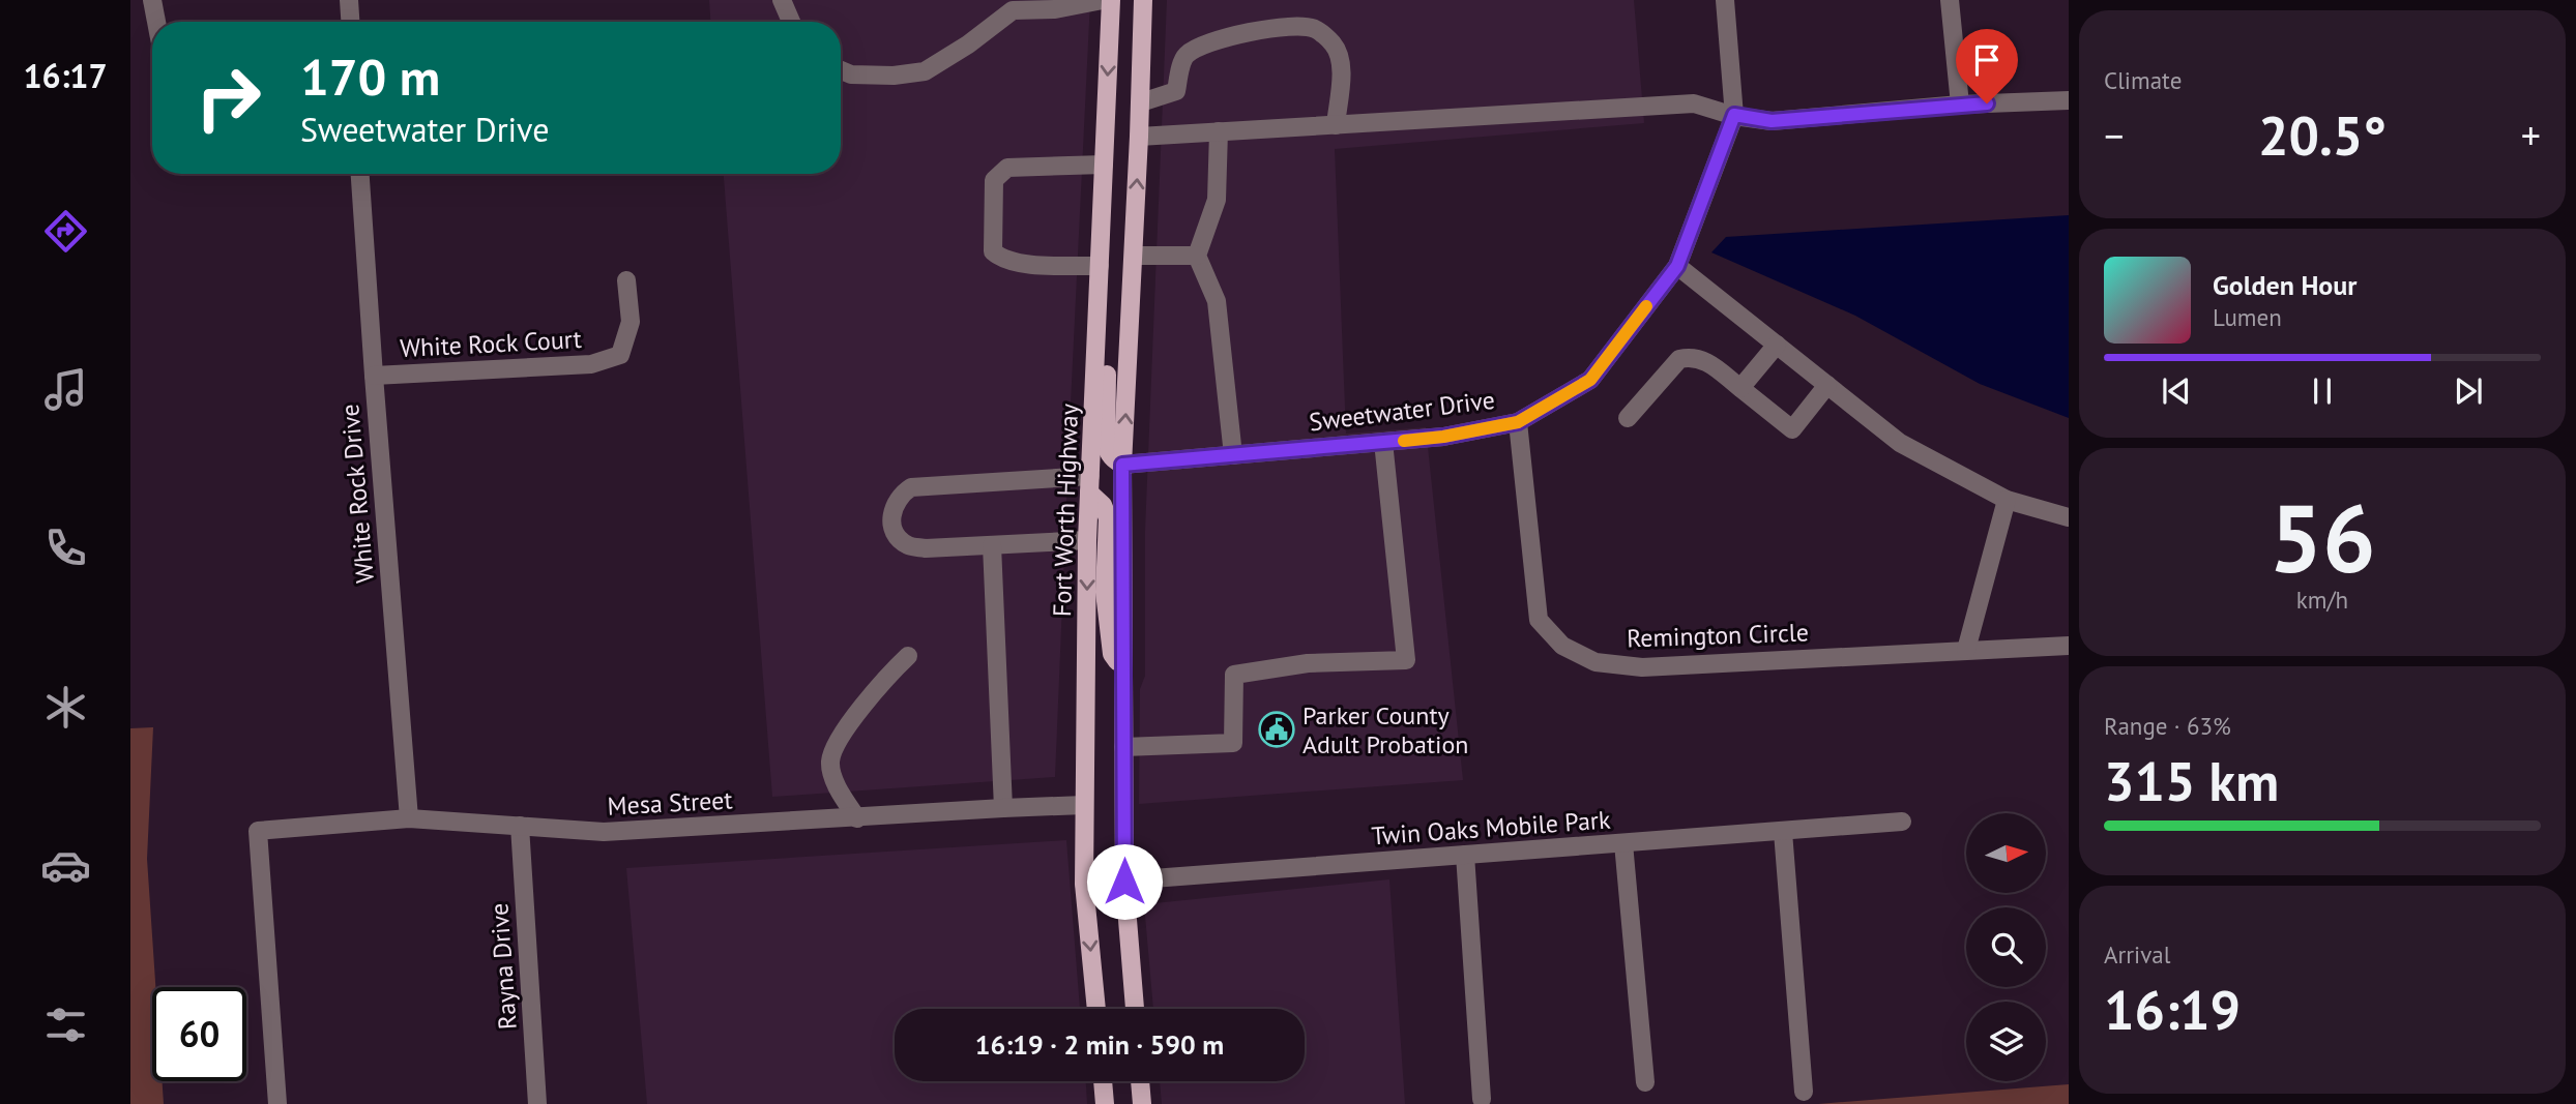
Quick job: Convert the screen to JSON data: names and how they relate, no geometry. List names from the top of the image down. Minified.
{"streets":{"main road":["Fort Worth Highway"],"street":["White Rock Court","Sweetwater Drive","White Rock Drive","Remington Circle","Mesa Street","Twin Oaks Mobile Park","Rayna Drive"]},"crossings":[["White Rock Court","White Rock Drive"],["Sweetwater Drive","Remington Circle"],["White Rock Drive","Mesa Street"],["Fort Worth Highway","Mesa Street"],["Fort Worth Highway","Twin Oaks Mobile Park"],["Mesa Street","Rayna Drive"]],"places":{"public building":["Parker County Adult Probation"]},"north":"right","page":{"tabs":"16:17","tile":["Climate",["56","km/h"],["Range · 63%","315 km"],["Arrival","16:19"]],"turn":["170 m","Sweetwater Drive"],"heat":["−","20.5°","+"],"song":["Golden Hour","Lumen"],"limit":"60","trip":"16:19 · 2 min · 590 m"}}
